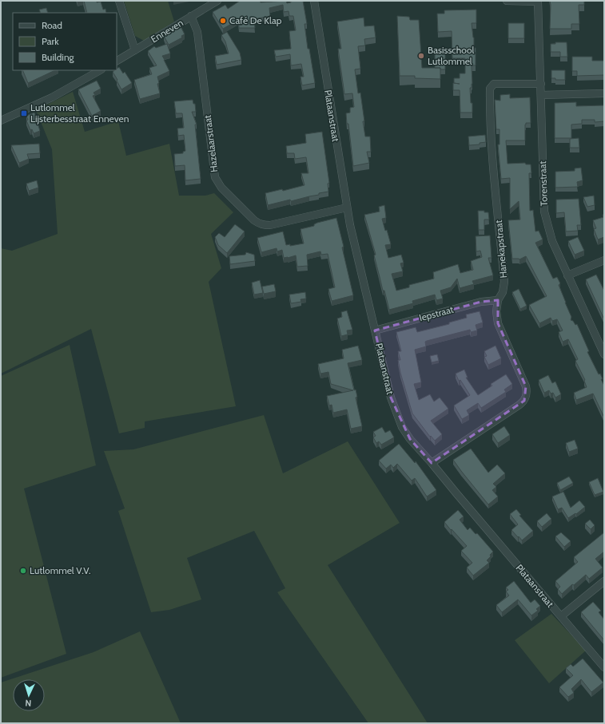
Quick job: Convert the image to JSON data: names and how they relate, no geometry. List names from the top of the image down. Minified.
{"streets":{"street":["Enneven","Plataanstraat","Hazelaarstraat","Torenstraat","Hanekapstraat","Iepstraat"]},"crossings":[["Enneven","Hazelaarstraat"],["Plataanstraat","Hazelaarstraat"],["Plataanstraat","Hanekapstraat"],["Plataanstraat","Iepstraat"],["Torenstraat","Hanekapstraat"],["Hanekapstraat","Iepstraat"]],"places":{"other":["Café De Klap","Basisschool Lutlommel","Lutlommel V.V."],"transit":["Lutlommel Lijsterbesstraat Enneven"]},"legend":["Road","Park","Building"],"north":"bottom"}
